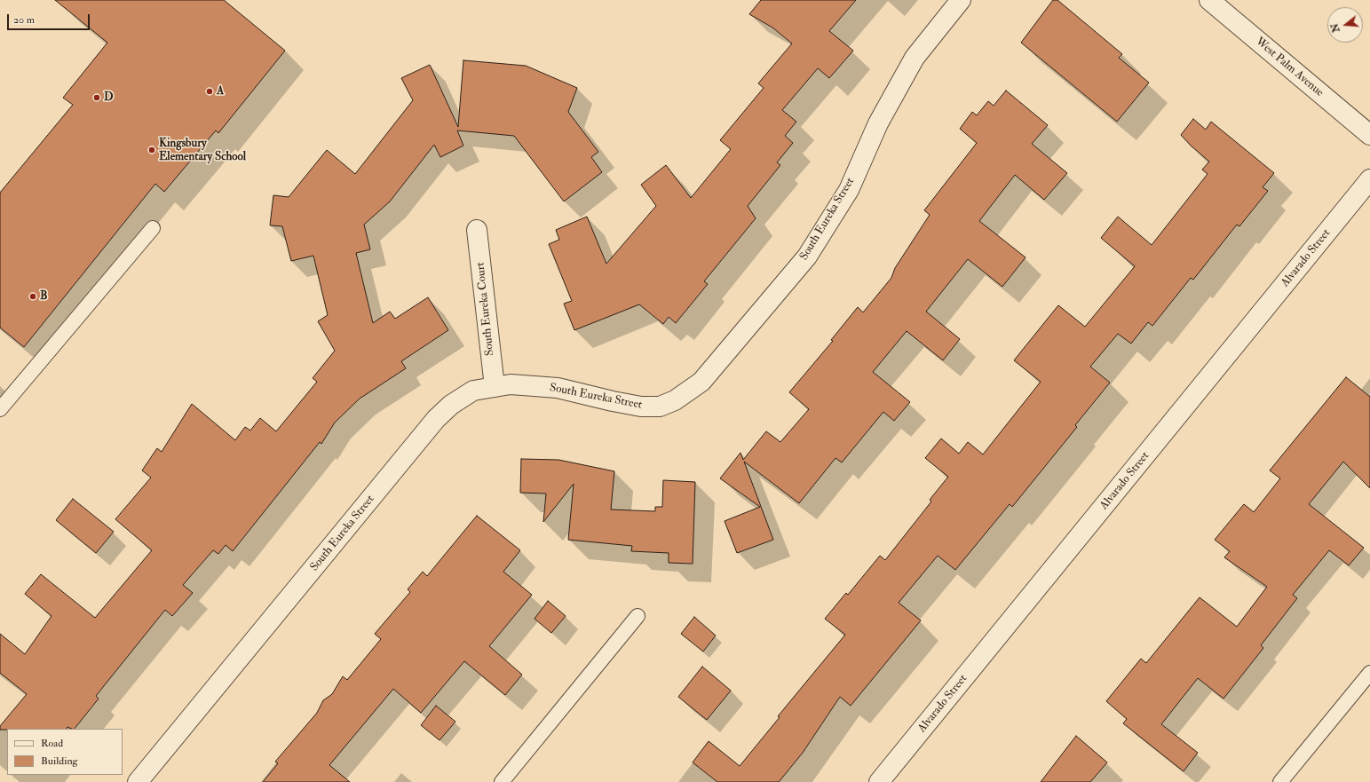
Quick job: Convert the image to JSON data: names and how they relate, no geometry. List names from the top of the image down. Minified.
{"streets":{"street":["West Palm Avenue","South Eureka Street","Alvarado Street","South Eureka Court"]},"crossings":[["South Eureka Street","South Eureka Court"]],"places":["A","D","Kingsbury Elementary School","B"],"legend":["Road","Building"],"scale_bar":"20 m","north":"left"}
